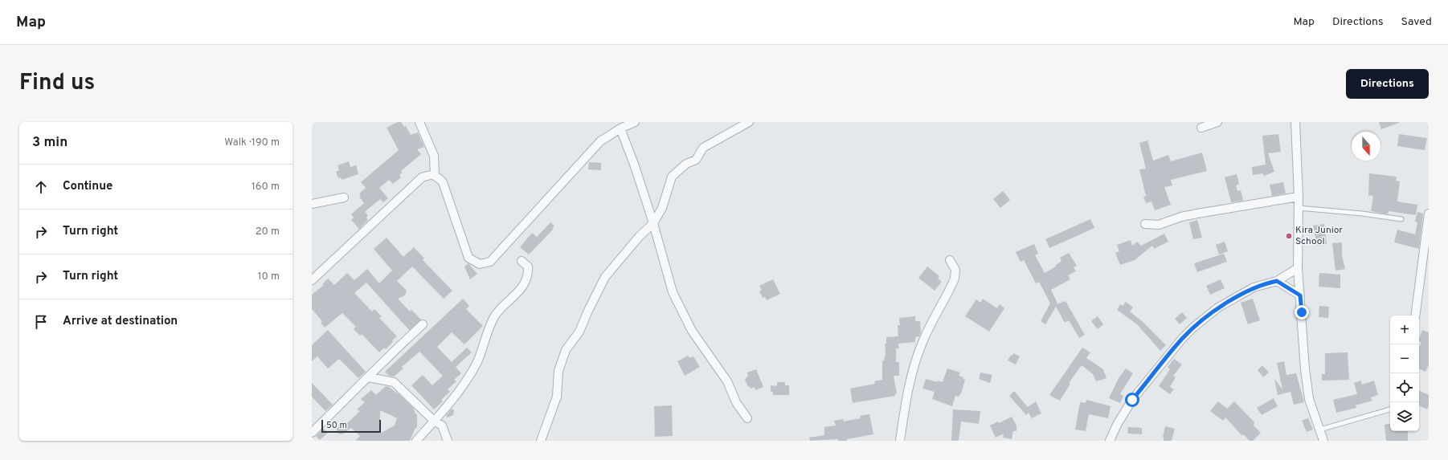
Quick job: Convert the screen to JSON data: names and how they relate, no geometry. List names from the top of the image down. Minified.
{"places":["Kira Junior School"],"scale_bar":"50 m","north":"bottom","page":{"header":"Map","nav":["Map","Directions","Saved"],"title":"Find us","buttons":"Directions","heading":["3 min","Walk · 190 m"],"list":[["Continue","160 m"],["Turn right","20 m"],["Turn right","10 m"],"Arrive at destination"],"map_buttons":["+","−"],"scale":"50 m"}}
